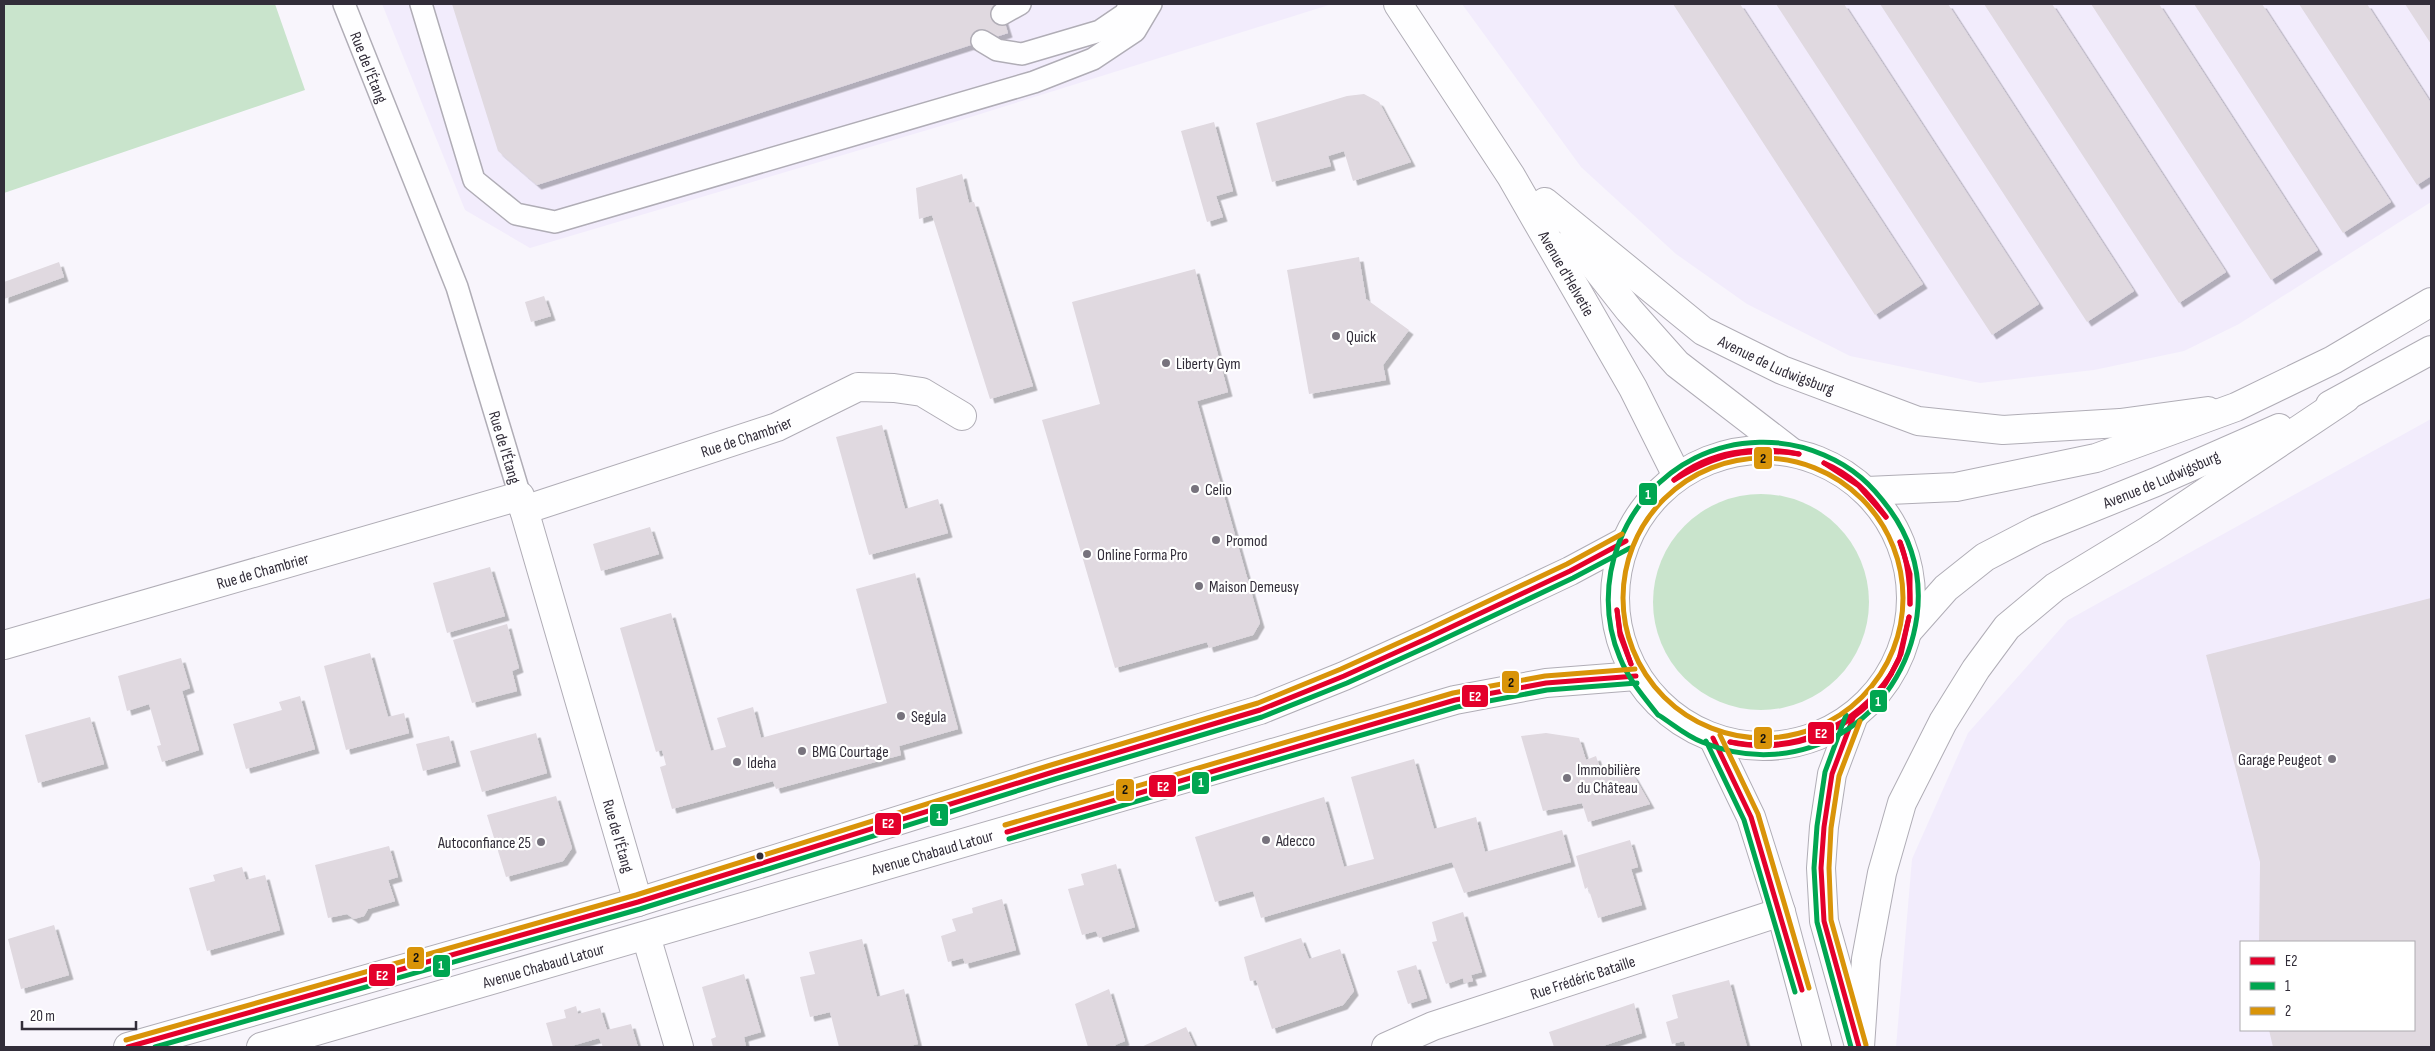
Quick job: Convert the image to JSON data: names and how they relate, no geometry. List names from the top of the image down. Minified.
{"streets":{"main road":["Rue de l'Étang","Avenue d'Helvetie","Avenue de Ludwigsburg","Rue de Chambrier","Avenue Chabaud Latour","Rue Frédéric Bataille"]},"crossings":[["Rue de l'Étang","Rue de Chambrier"],["Avenue d'Helvetie","Avenue de Ludwigsburg"]],"places":["Quick","Liberty Gym","Celio","Promod","Online Forma Pro","Maison Demeusy","Segula","BMG Courtage","Garage Peugeot","Ideha","Immobilière du Château","Adecco","Autoconfiance 25"],"lines":["transit line 1","transit line E2","transit line 2"],"legend":["E2","1","2"],"scale_bar":"20 m"}
